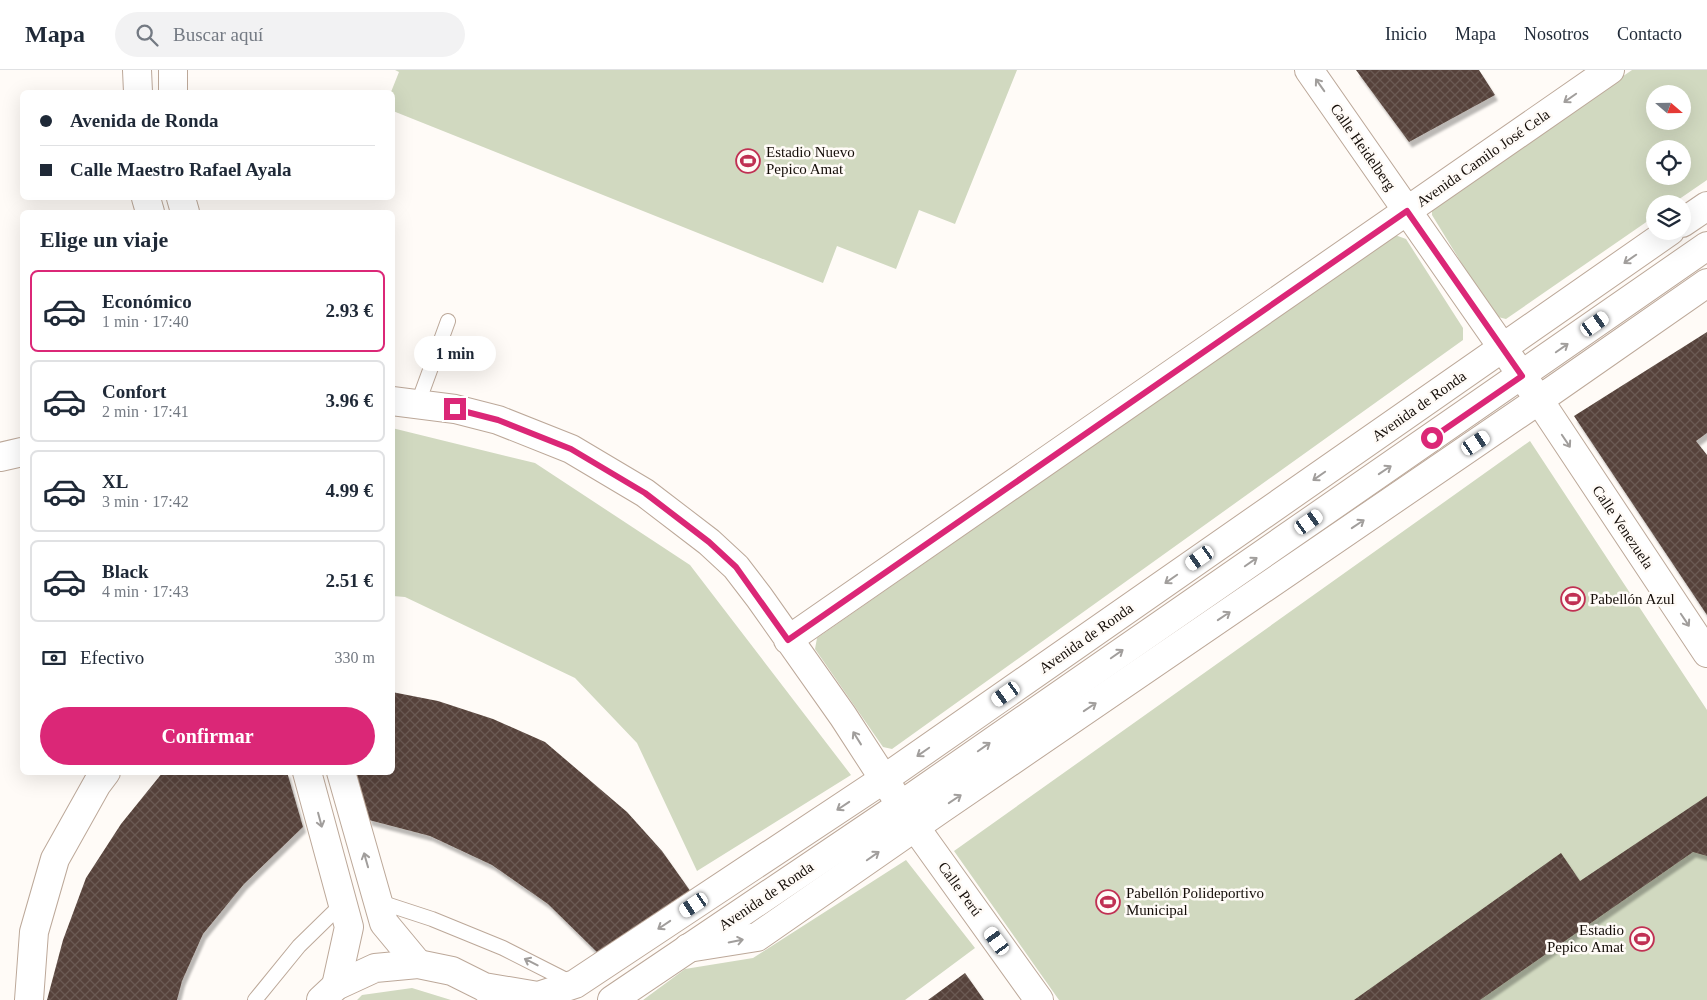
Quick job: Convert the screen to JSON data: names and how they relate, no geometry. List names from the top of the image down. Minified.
{"streets":{"street":["Calle Heidelberg","Avenida Camilo José Cela","Avenida de Ronda","Calle Venezuela","Calle Perú"]},"crossings":[["Calle Heidelberg","Avenida Camilo José Cela"],["Calle Heidelberg","Avenida de Ronda"],["Calle Heidelberg","Calle Venezuela"],["Avenida Camilo José Cela","Calle Perú"],["Avenida de Ronda","Calle Venezuela"],["Avenida de Ronda","Calle Perú"]],"one_way":["Calle Heidelberg","Calle Venezuela"],"places":{"sports":["Estadio Nuevo Pepico Amat","Pabellón Azul","Pabellón Polideportivo Municipal","Estadio Pepico Amat"]},"north":"right","page":{"header":"Mapa","search":"Buscar aquí","nav":["Inicio","Mapa","Nosotros","Contacto"],"banner":["Avenida de Ronda","Calle Maestro Rafael Ayala"],"heading":"Elige un viaje","list":[{"name":"Económico","note":"1 min · 17:40","value":"2.93 €"},{"name":"Confort","note":"2 min · 17:41","value":"3.96 €"},{"name":"XL","note":"3 min · 17:42","value":"4.99 €"},{"name":"Black","note":"4 min · 17:43","value":"2.51 €"}],"bubble":"1 min","pay":["Efectivo","330 m"],"buttons":"Confirmar"}}
